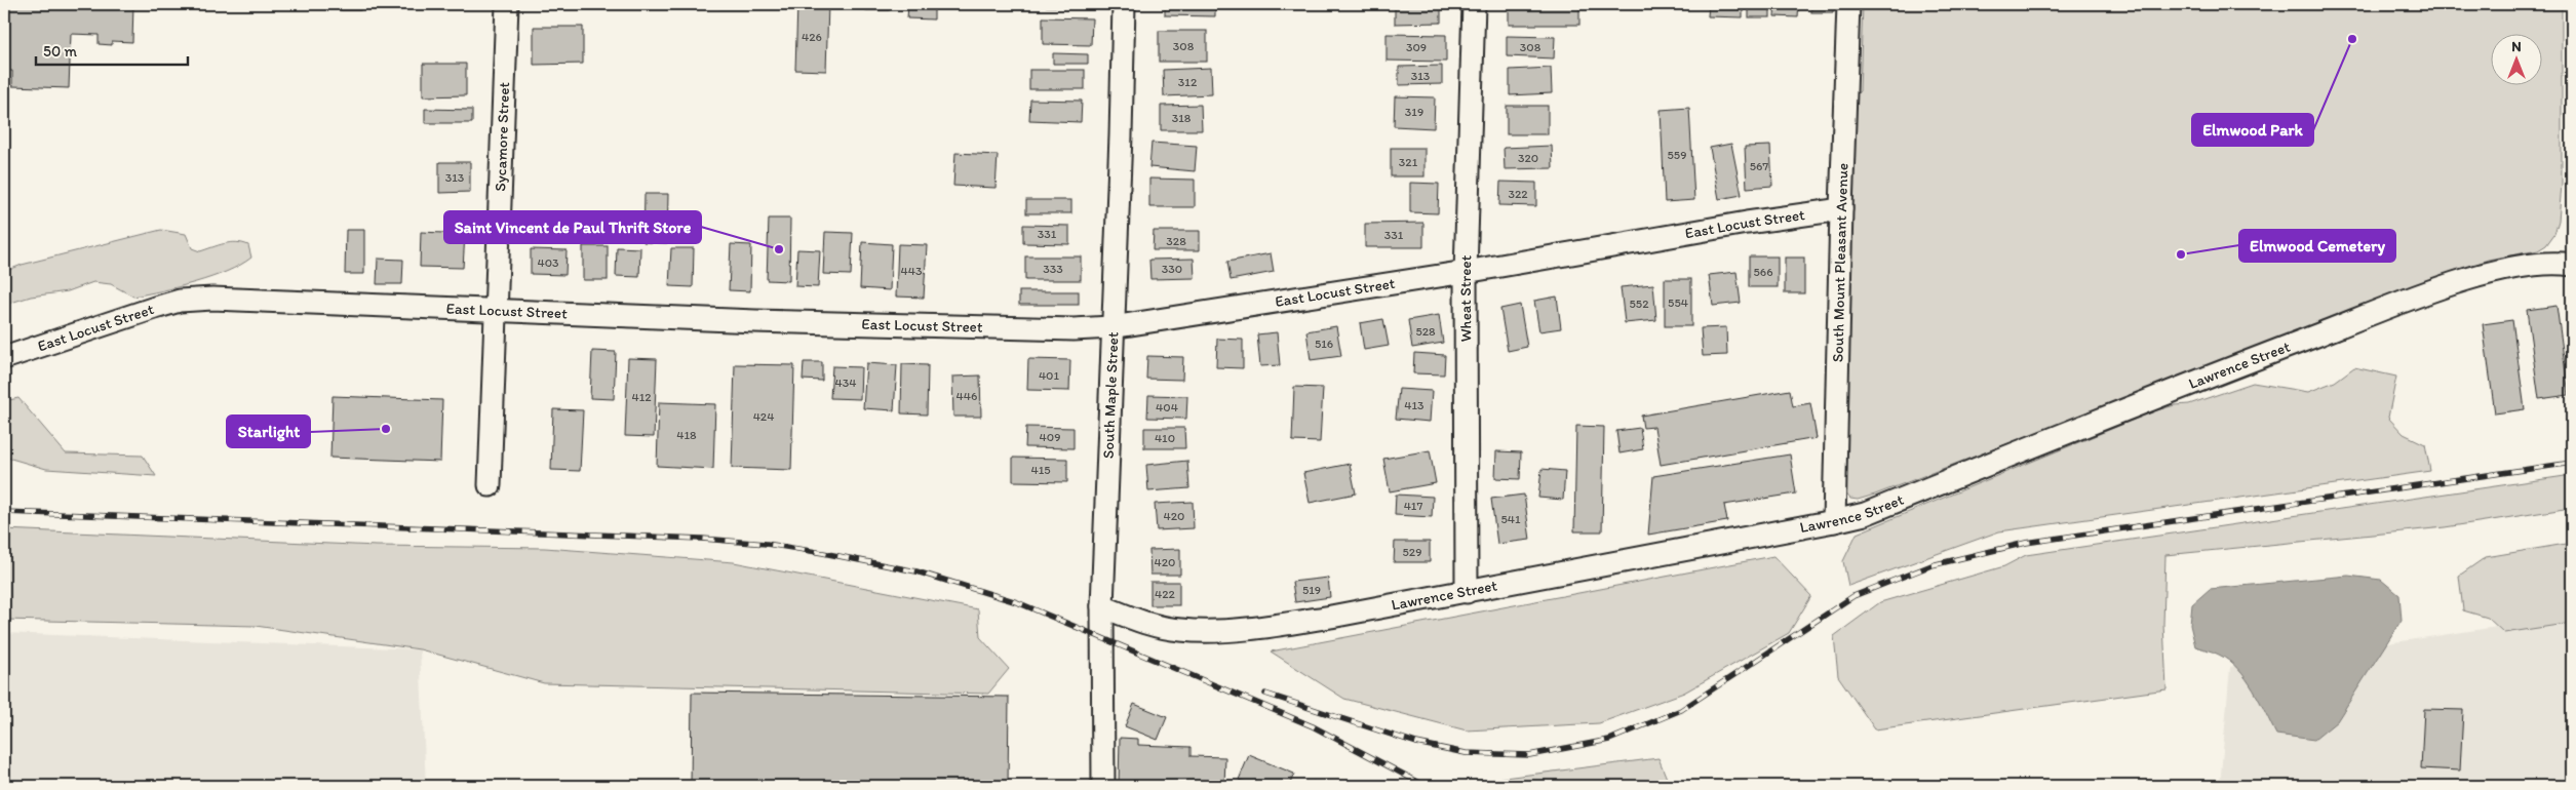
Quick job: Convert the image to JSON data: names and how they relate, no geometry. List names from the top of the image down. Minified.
{"streets":{"street":["Sycamore Street","East Locust Street","South Mount Pleasant Avenue","Wheat Street","Lawrence Street","South Maple Street"]},"crossings":[["Sycamore Street","East Locust Street"],["East Locust Street","South Mount Pleasant Avenue"],["East Locust Street","Wheat Street"],["East Locust Street","South Maple Street"],["South Mount Pleasant Avenue","Lawrence Street"],["Wheat Street","Lawrence Street"],["Lawrence Street","South Maple Street"]],"places":["Elmwood Park","Saint Vincent de Paul Thrift Store","Elmwood Cemetery","Starlight"],"house_numbers":["426","308","309","308","313","312","319","318","559","320","321","567","313","322","331","331","328","403","333","330","443","566","554","552","528","516","401","434","446","412","413","404","424","418","409","410","415","417","420","541","529","420","519","422"],"scale_bar":"50 m","north":"top"}
